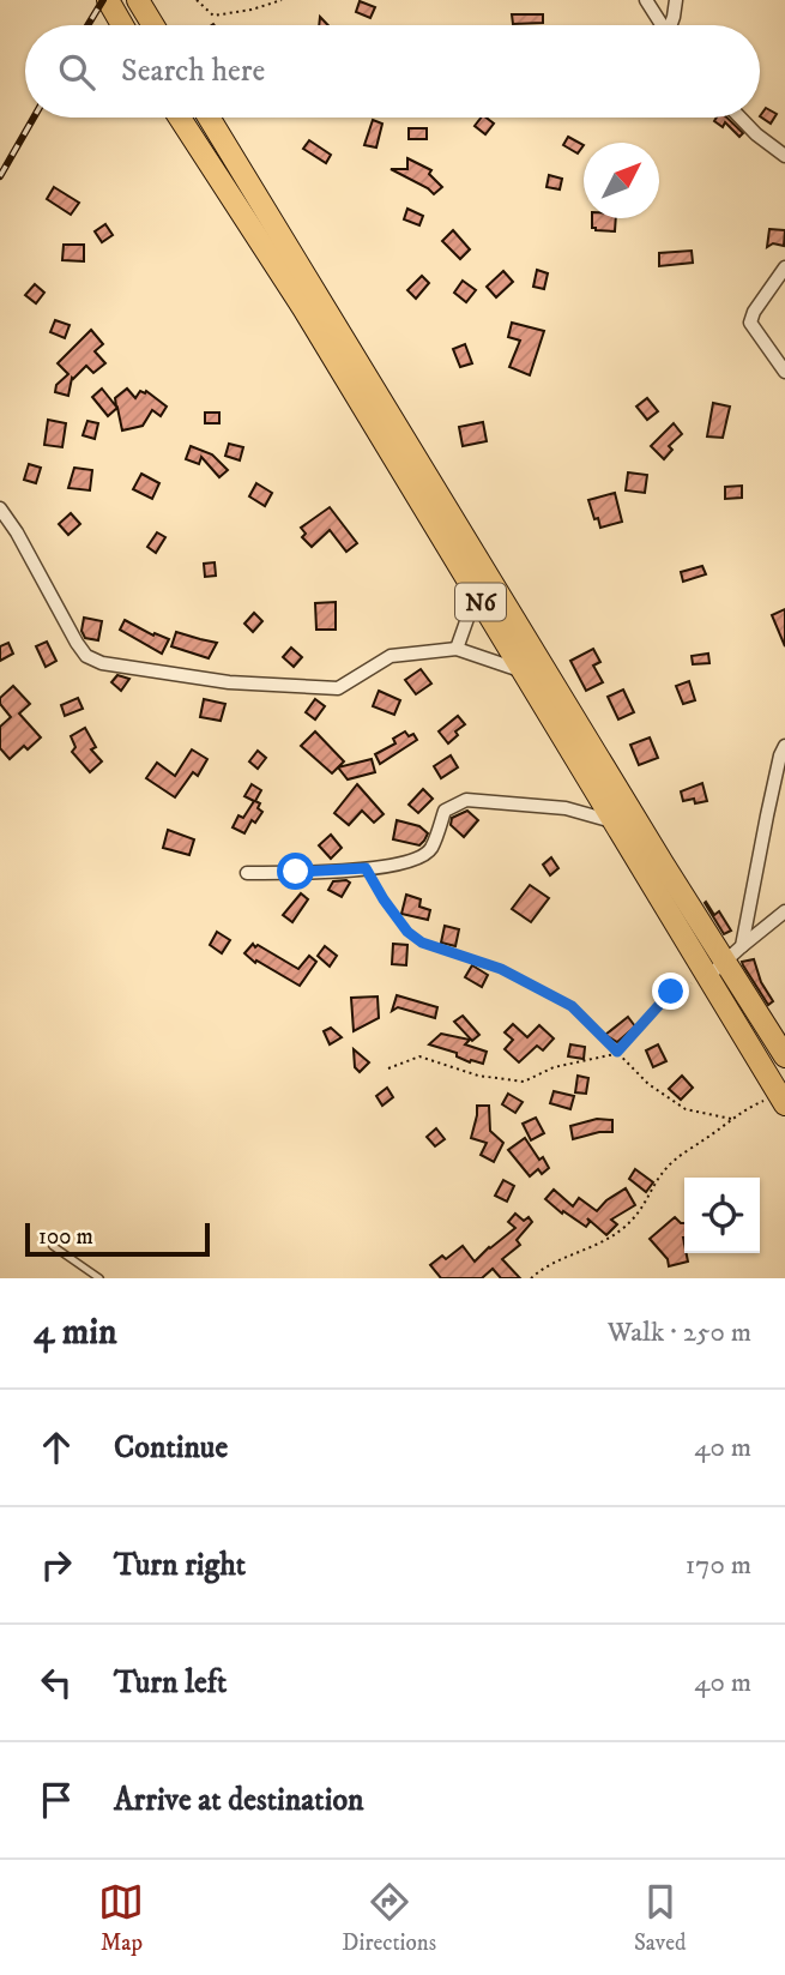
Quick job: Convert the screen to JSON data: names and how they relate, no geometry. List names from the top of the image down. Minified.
{"streets":{"highway":["N6"]},"scale_bar":"100 m","north":"top right","page":{"search":"Search here","scale":"100 m","heading":["4 min","Walk · 250 m"],"list":[["Continue","40 m"],["Turn right","170 m"],["Turn left","40 m"],"Arrive at destination"],"nav":["Map","Directions","Saved"]}}
